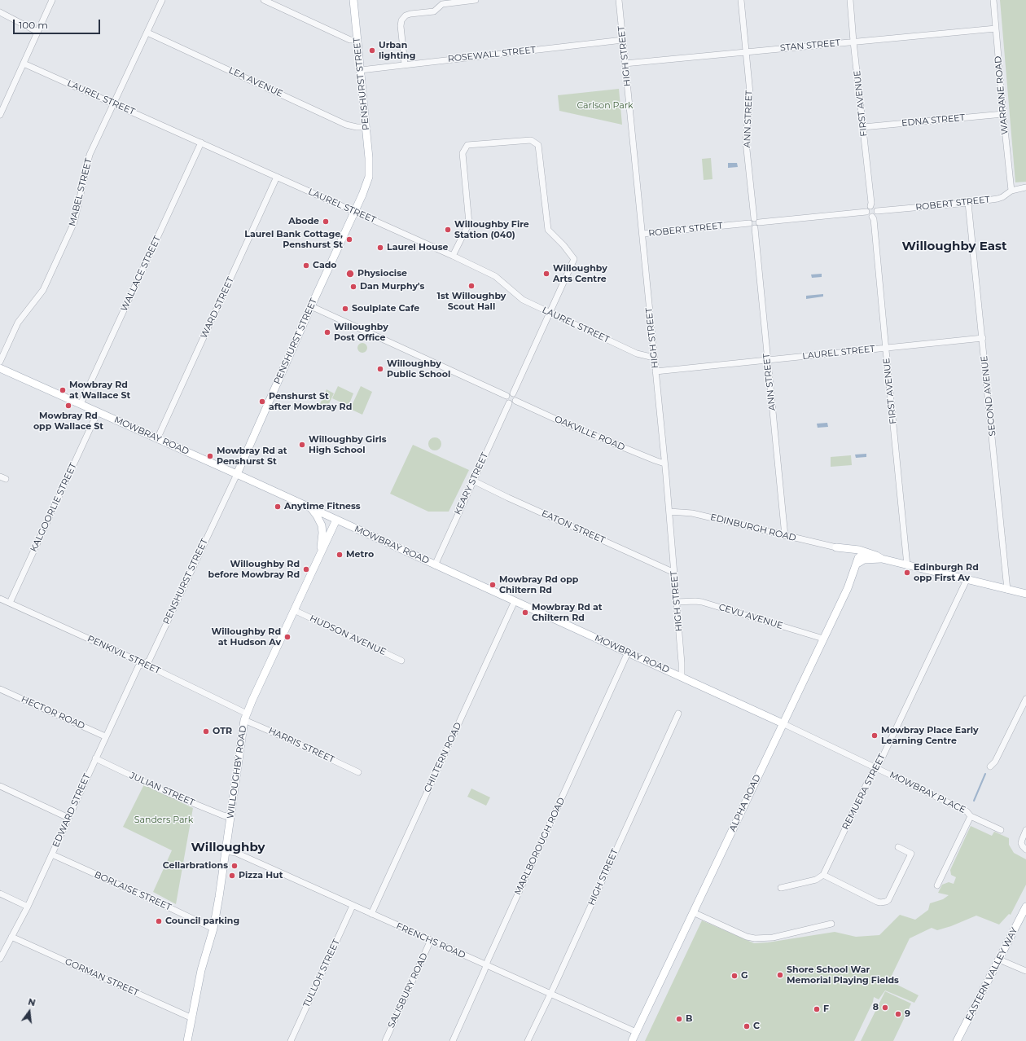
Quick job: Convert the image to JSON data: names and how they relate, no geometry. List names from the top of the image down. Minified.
{"streets":{"main road":["PENSHURST STREET","MOWBRAY ROAD","WILLOUGHBY ROAD","ALPHA ROAD","EASTERN VALLEY WAY"],"street":["STAN STREET","ROSEWALL STREET","HIGH STREET","LEA AVENUE","WARRANE ROAD","LAUREL STREET","FIRST AVENUE","ANN STREET","EDNA STREET","MABEL STREET","ROBERT STREET","WALLACE STREET","WARD STREET","SECOND AVENUE","OAKVILLE ROAD","KEARY STREET","KALGOORLIE STREET","EATON STREET","EDINBURGH ROAD","CEVU AVENUE","HUDSON AVENUE","PENKIVIL STREET","HECTOR ROAD","HARRIS STREET","CHILTERN ROAD","JULIAN STREET","REMUERA STREET","MOWBRAY PLACE","EDWARD STREET","MARLBOROUGH ROAD","BORLAISE STREET","FRENCHS ROAD","TULLOH STREET","GORMAN STREET","SALISBURY ROAD"]},"crossings":[["STAN STREET","HIGH STREET"],["STAN STREET","WARRANE ROAD"],["STAN STREET","FIRST AVENUE"],["STAN STREET","ANN STREET"],["ROSEWALL STREET","HIGH STREET"],["ROSEWALL STREET","PENSHURST STREET"],["HIGH STREET","LAUREL STREET"],["HIGH STREET","ROBERT STREET"],["HIGH STREET","OAKVILLE ROAD"],["HIGH STREET","MOWBRAY ROAD"],["HIGH STREET","EATON STREET"],["HIGH STREET","EDINBURGH ROAD"],["HIGH STREET","CEVU AVENUE"],["HIGH STREET","FRENCHS ROAD"],["LEA AVENUE","PENSHURST STREET"],["LEA AVENUE","MABEL STREET"],["PENSHURST STREET","LAUREL STREET"],["PENSHURST STREET","MOWBRAY ROAD"],["PENSHURST STREET","PENKIVIL STREET"],["PENSHURST STREET","EDWARD STREET"],["WARRANE ROAD","EDNA STREET"],["WARRANE ROAD","ROBERT STREET"],["LAUREL STREET","FIRST AVENUE"],["LAUREL STREET","ANN STREET"],["LAUREL STREET","MABEL STREET"],["LAUREL STREET","WALLACE STREET"],["LAUREL STREET","WARD STREET"],["LAUREL STREET","SECOND AVENUE"],["FIRST AVENUE","EDNA STREET"],["FIRST AVENUE","ROBERT STREET"],["ANN STREET","ROBERT STREET"],["ANN STREET","EDINBURGH ROAD"],["ROBERT STREET","SECOND AVENUE"],["WALLACE STREET","MOWBRAY ROAD"],["WARD STREET","MOWBRAY ROAD"],["OAKVILLE ROAD","KEARY STREET"],["MOWBRAY ROAD","KEARY STREET"],["MOWBRAY ROAD","KALGOORLIE STREET"],["MOWBRAY ROAD","CHILTERN ROAD"],["MOWBRAY ROAD","WILLOUGHBY ROAD"],["MOWBRAY ROAD","MOWBRAY PLACE"],["MOWBRAY ROAD","ALPHA ROAD"],["MOWBRAY ROAD","MARLBOROUGH ROAD"],["KEARY STREET","EATON STREET"],["KALGOORLIE STREET","PENKIVIL STREET"],["CEVU AVENUE","ALPHA ROAD"],["HUDSON AVENUE","WILLOUGHBY ROAD"],["PENKIVIL STREET","HARRIS STREET"],["PENKIVIL STREET","WILLOUGHBY ROAD"],["PENKIVIL STREET","EDWARD STREET"],["HECTOR ROAD","EDWARD STREET"],["HARRIS STREET","WILLOUGHBY ROAD"],["CHILTERN ROAD","FRENCHS ROAD"],["WILLOUGHBY ROAD","JULIAN STREET"],["WILLOUGHBY ROAD","BORLAISE STREET"],["WILLOUGHBY ROAD","FRENCHS ROAD"],["WILLOUGHBY ROAD","GORMAN STREET"],["JULIAN STREET","EDWARD STREET"],["REMUERA STREET","MOWBRAY PLACE"],["MOWBRAY PLACE","ALPHA ROAD"],["ALPHA ROAD","FRENCHS ROAD"],["EDWARD STREET","BORLAISE STREET"],["EDWARD STREET","GORMAN STREET"],["MARLBOROUGH ROAD","FRENCHS ROAD"],["FRENCHS ROAD","TULLOH STREET"],["FRENCHS ROAD","SALISBURY ROAD"]],"districts":["Willoughby East","Willoughby"],"parks":["Carlson Park","Sanders Park"],"places":["Urban lighting","Abode","Willoughby Fire Station (040)","Laurel Bank Cottage, Penshurst St","Laurel House","Cado","Physiocise","Willoughby Arts Centre","1st Willoughby Scout Hall","Dan Murphy's","Soulplate Cafe","Willoughby Post Office","Willoughby Public School","Mowbray Rd at Wallace St","Penshurst St after Mowbray Rd","Mowbray Rd opp Wallace St","Willoughby Girls High School","Mowbray Rd at Penshurst St","Anytime Fitness","Metro","Willoughby Rd before Mowbray Rd","Edinburgh Rd opp First Av","Mowbray Rd opp Chiltern Rd","Mowbray Rd at Chiltern Rd","Willoughby Rd at Hudson Av","OTR","Mowbray Place Early Learning Centre","Cellarbrations","Pizza Hut","Council parking","Shore School War Memorial Playing Fields","G","8","F","9","B","C"],"scale_bar":"100 m","north":"top"}
